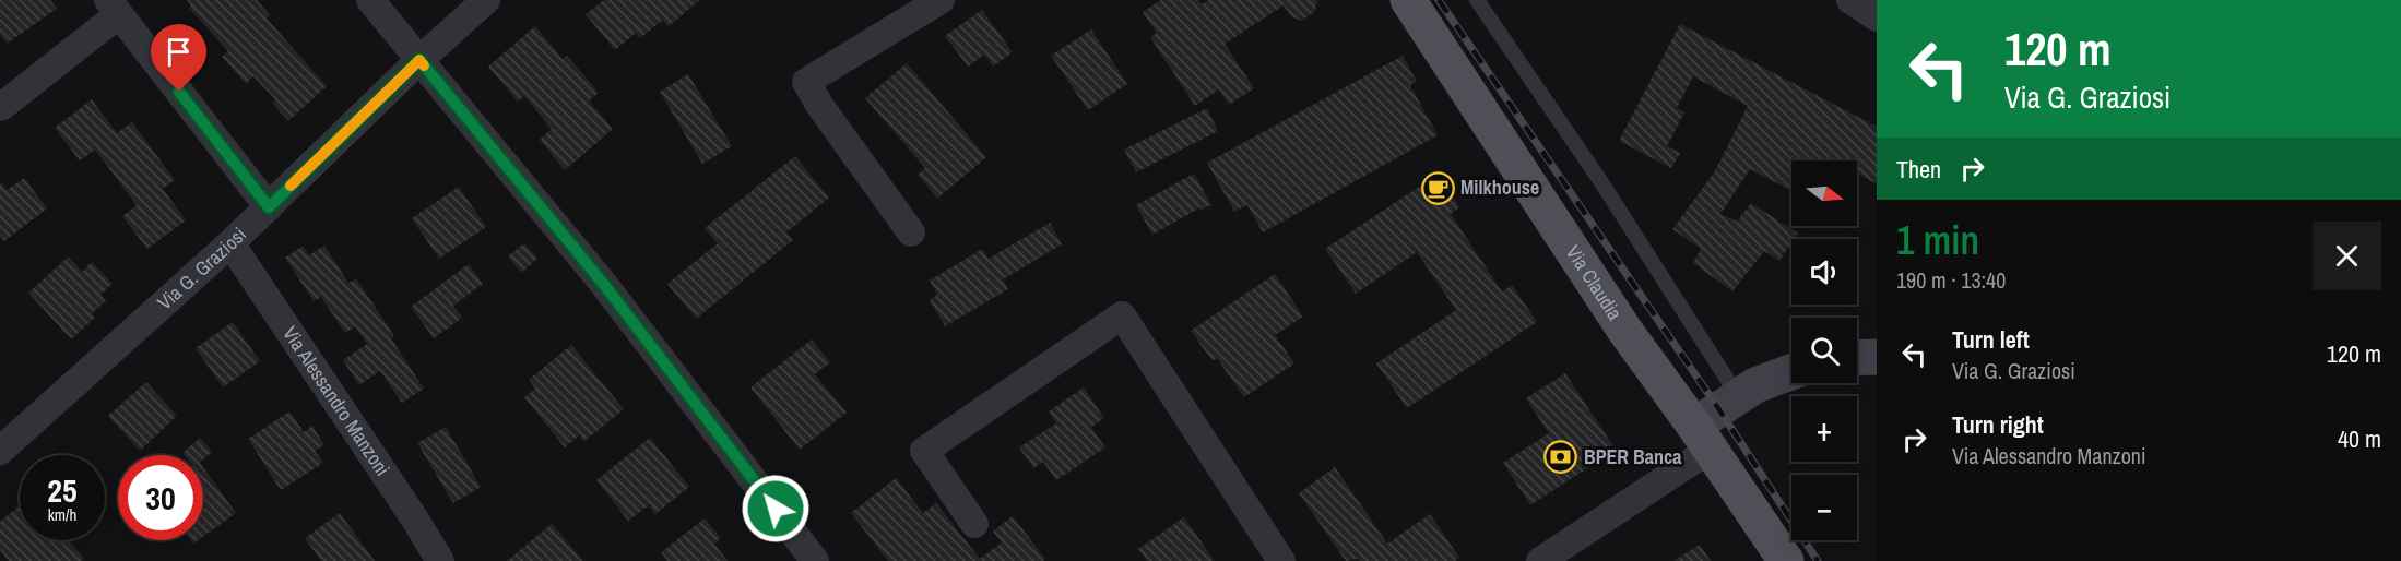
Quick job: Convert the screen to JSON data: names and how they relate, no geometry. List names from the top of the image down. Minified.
{"streets":{"main road":["Via Claudia"],"street":["Via G. Graziosi","Via Alessandro Manzoni"]},"crossings":[["Via G. Graziosi","Via Alessandro Manzoni"]],"places":{"cafe":["Milkhouse"],"bank":["BPER Banca"]},"north":"right","page":{"turn":["120 m","Via G. Graziosi"],"then":"Then","map_buttons":["+","−"],"heading":["1 min","190 m · 13:40"],"list":[{"name":"Turn left","note":"Via G. Graziosi","value":"120 m"},{"name":"Turn right","note":"Via Alessandro Manzoni","value":"40 m"}],"speed":"25 km/h","limit":"30"}}
